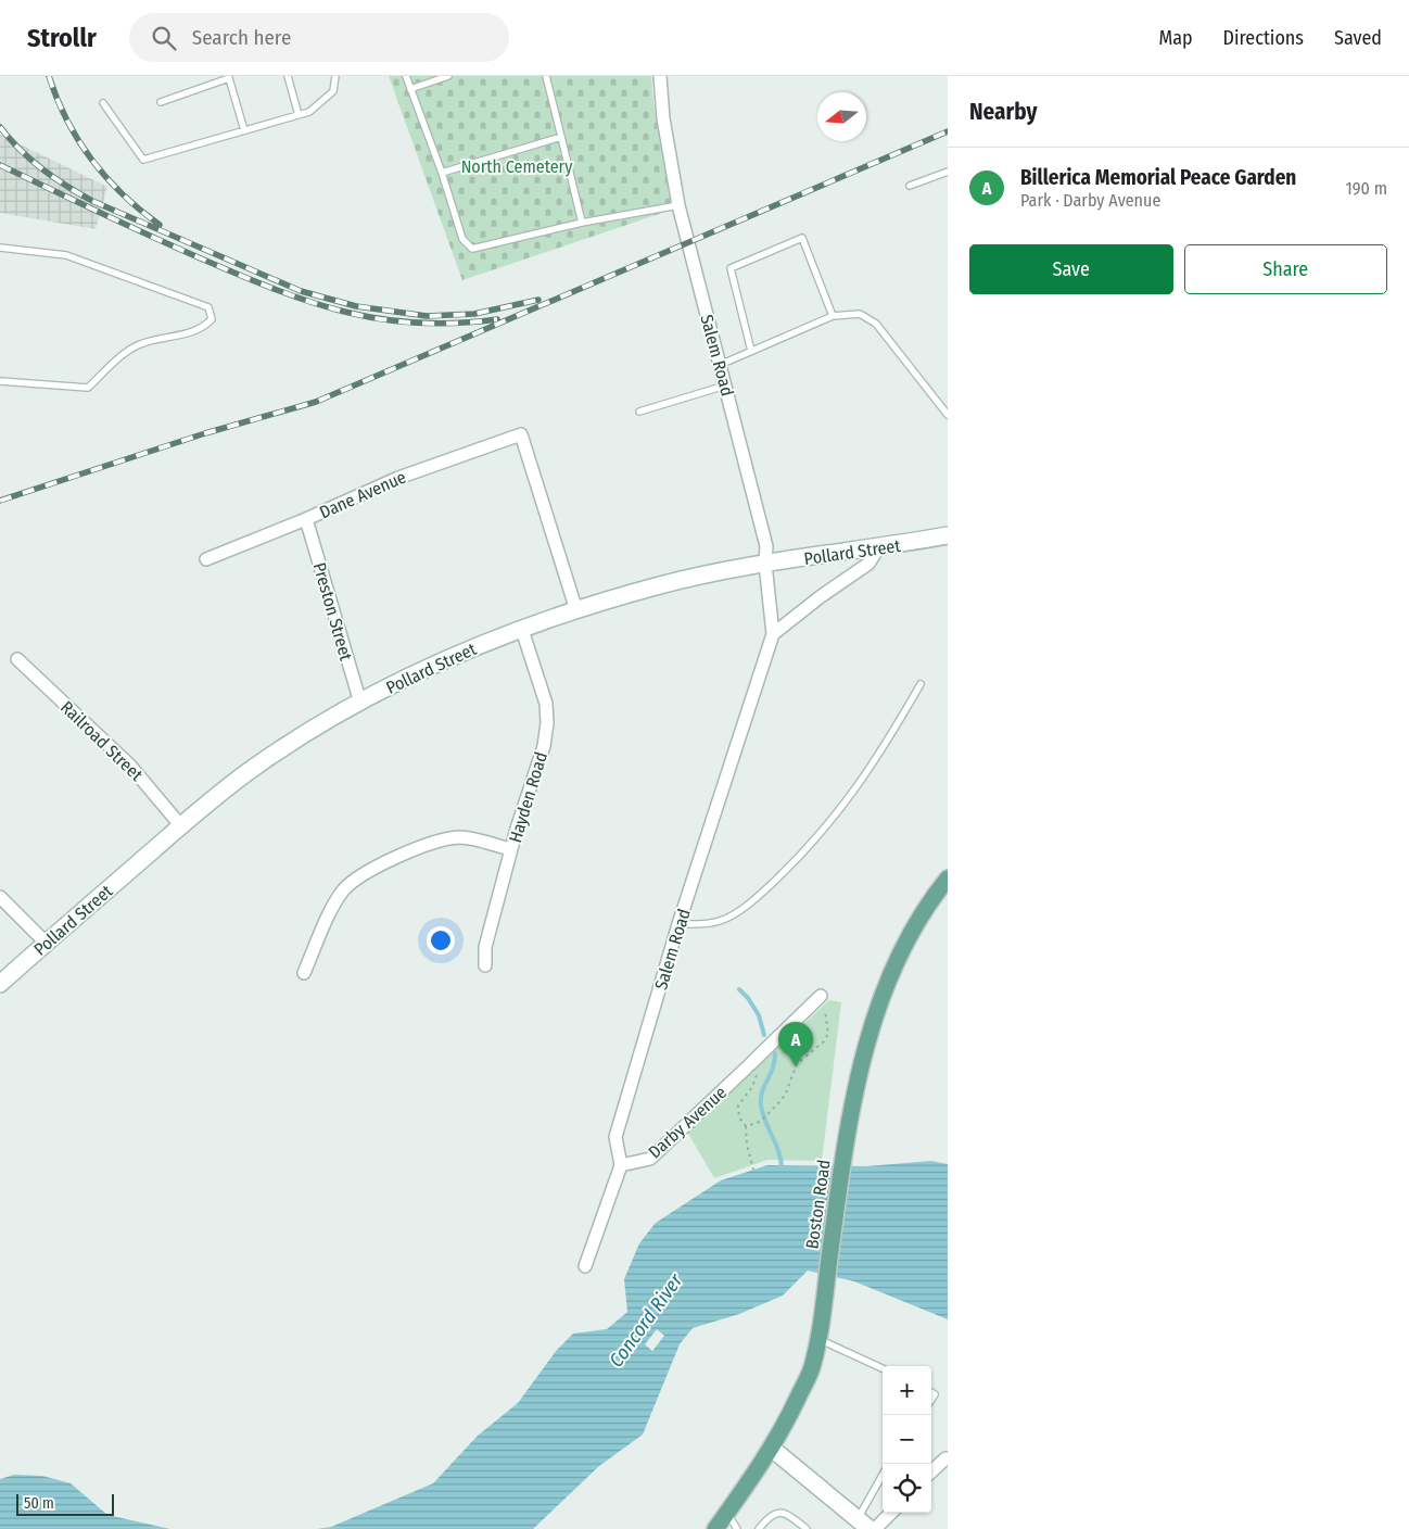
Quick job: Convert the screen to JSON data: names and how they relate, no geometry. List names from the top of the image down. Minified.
{"streets":{"main road":["Pollard Street","Boston Road"],"street":["Salem Road","Dane Avenue","Preston Street","Railroad Street","Hayden Road","Darby Avenue"]},"crossings":[["Salem Road","Pollard Street"],["Salem Road","Darby Avenue"],["Dane Avenue","Pollard Street"],["Dane Avenue","Preston Street"],["Pollard Street","Preston Street"],["Pollard Street","Railroad Street"],["Pollard Street","Hayden Road"]],"water":["Concord River"],"parks":["North Cemetery"],"scale_bar":"50 m","north":"left","page":{"header":"Strollr","search":"Search here","nav":["Map","Directions","Saved"],"heading":"Nearby","list":[{"mark":"A","name":"Billerica Memorial Peace Garden","note":"Park · Darby Avenue","value":"190 m"}],"buttons":["Save","Share"],"pins":"A","map_buttons":["+","−"],"scale":"50 m"}}
